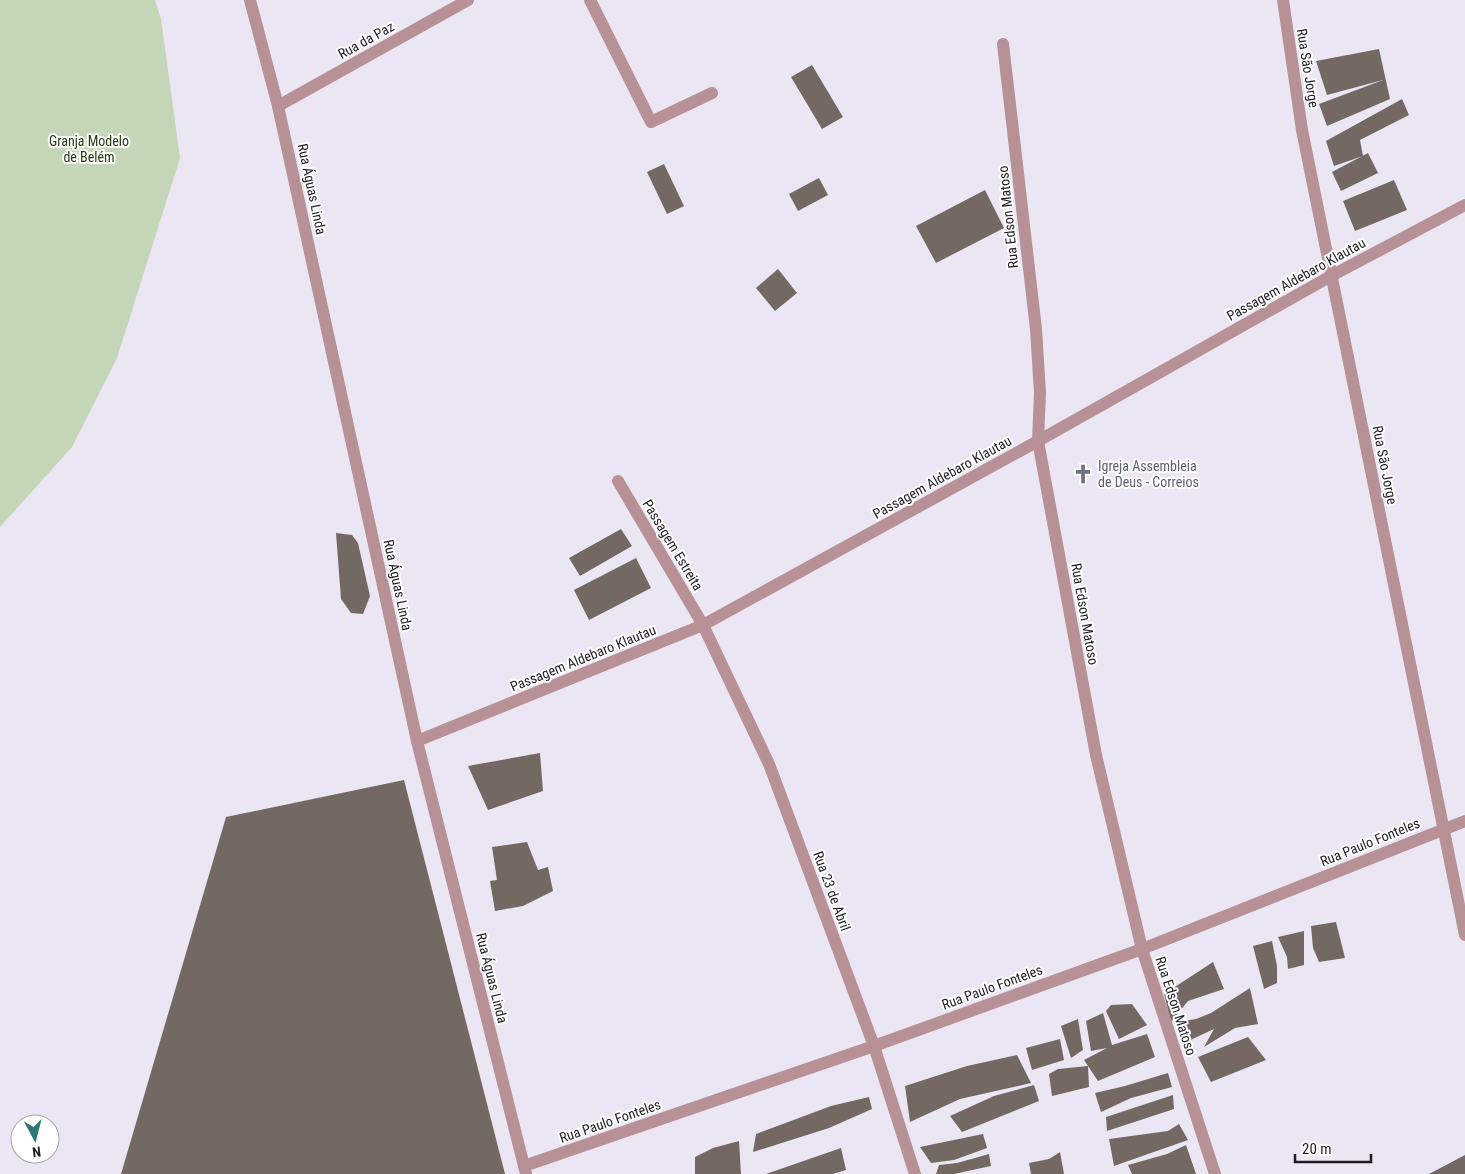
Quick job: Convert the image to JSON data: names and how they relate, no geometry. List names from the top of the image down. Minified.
{"streets":{"street":["Rua da Paz","Rua São Jorge","Rua Águas Linda","Rua Edson Matoso","Passagem Aldebaro Klautau","Passagem Estreita","Rua Paulo Fonteles","Rua 23 de Abril"]},"crossings":[["Rua da Paz","Rua Águas Linda"],["Rua São Jorge","Passagem Aldebaro Klautau"],["Rua São Jorge","Rua Paulo Fonteles"],["Rua Águas Linda","Passagem Aldebaro Klautau"],["Rua Águas Linda","Rua Paulo Fonteles"],["Rua Edson Matoso","Passagem Aldebaro Klautau"],["Rua Edson Matoso","Rua Paulo Fonteles"],["Passagem Aldebaro Klautau","Passagem Estreita"],["Passagem Aldebaro Klautau","Rua 23 de Abril"],["Passagem Estreita","Rua 23 de Abril"],["Rua Paulo Fonteles","Rua 23 de Abril"]],"parks":["Granja Modelo de Belém"],"places":{"church":["Igreja Assembleia de Deus - Correios"]},"scale_bar":"20 m","north":"bottom"}
